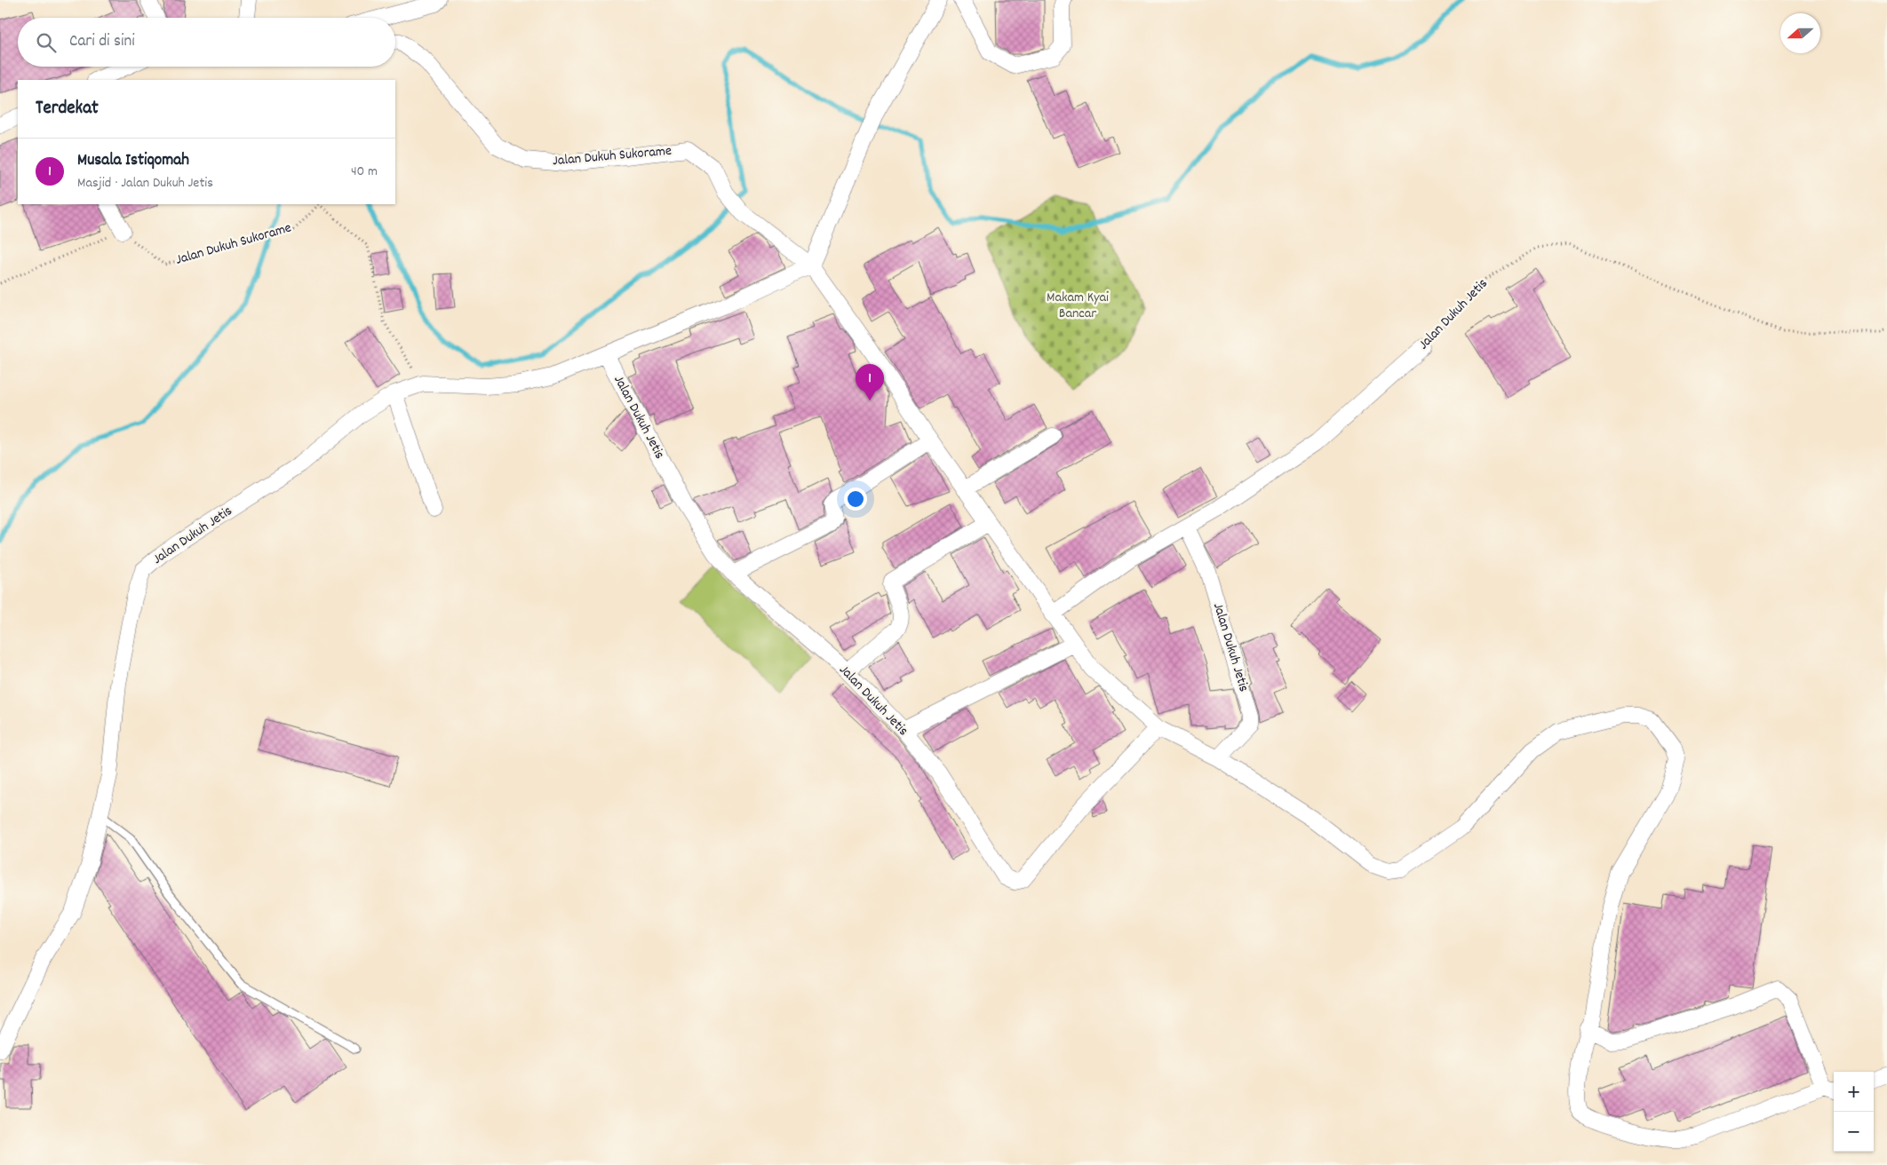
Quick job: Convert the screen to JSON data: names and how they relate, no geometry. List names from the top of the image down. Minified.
{"streets":{"street":["Jalan Dukuh Sukorame","Jalan Dukuh Jetis"]},"crossings":[["Jalan Dukuh Sukorame","Jalan Dukuh Jetis"]],"parks":["Makam Kyai Bancar"],"north":"left","page":{"search":"Cari di sini","heading":"Terdekat","list":[{"mark":"1","name":"Musala Istiqomah","note":"Masjid · Jalan Dukuh Jetis","value":"40 m"}],"pins":"1","map_buttons":["+","−"]}}
